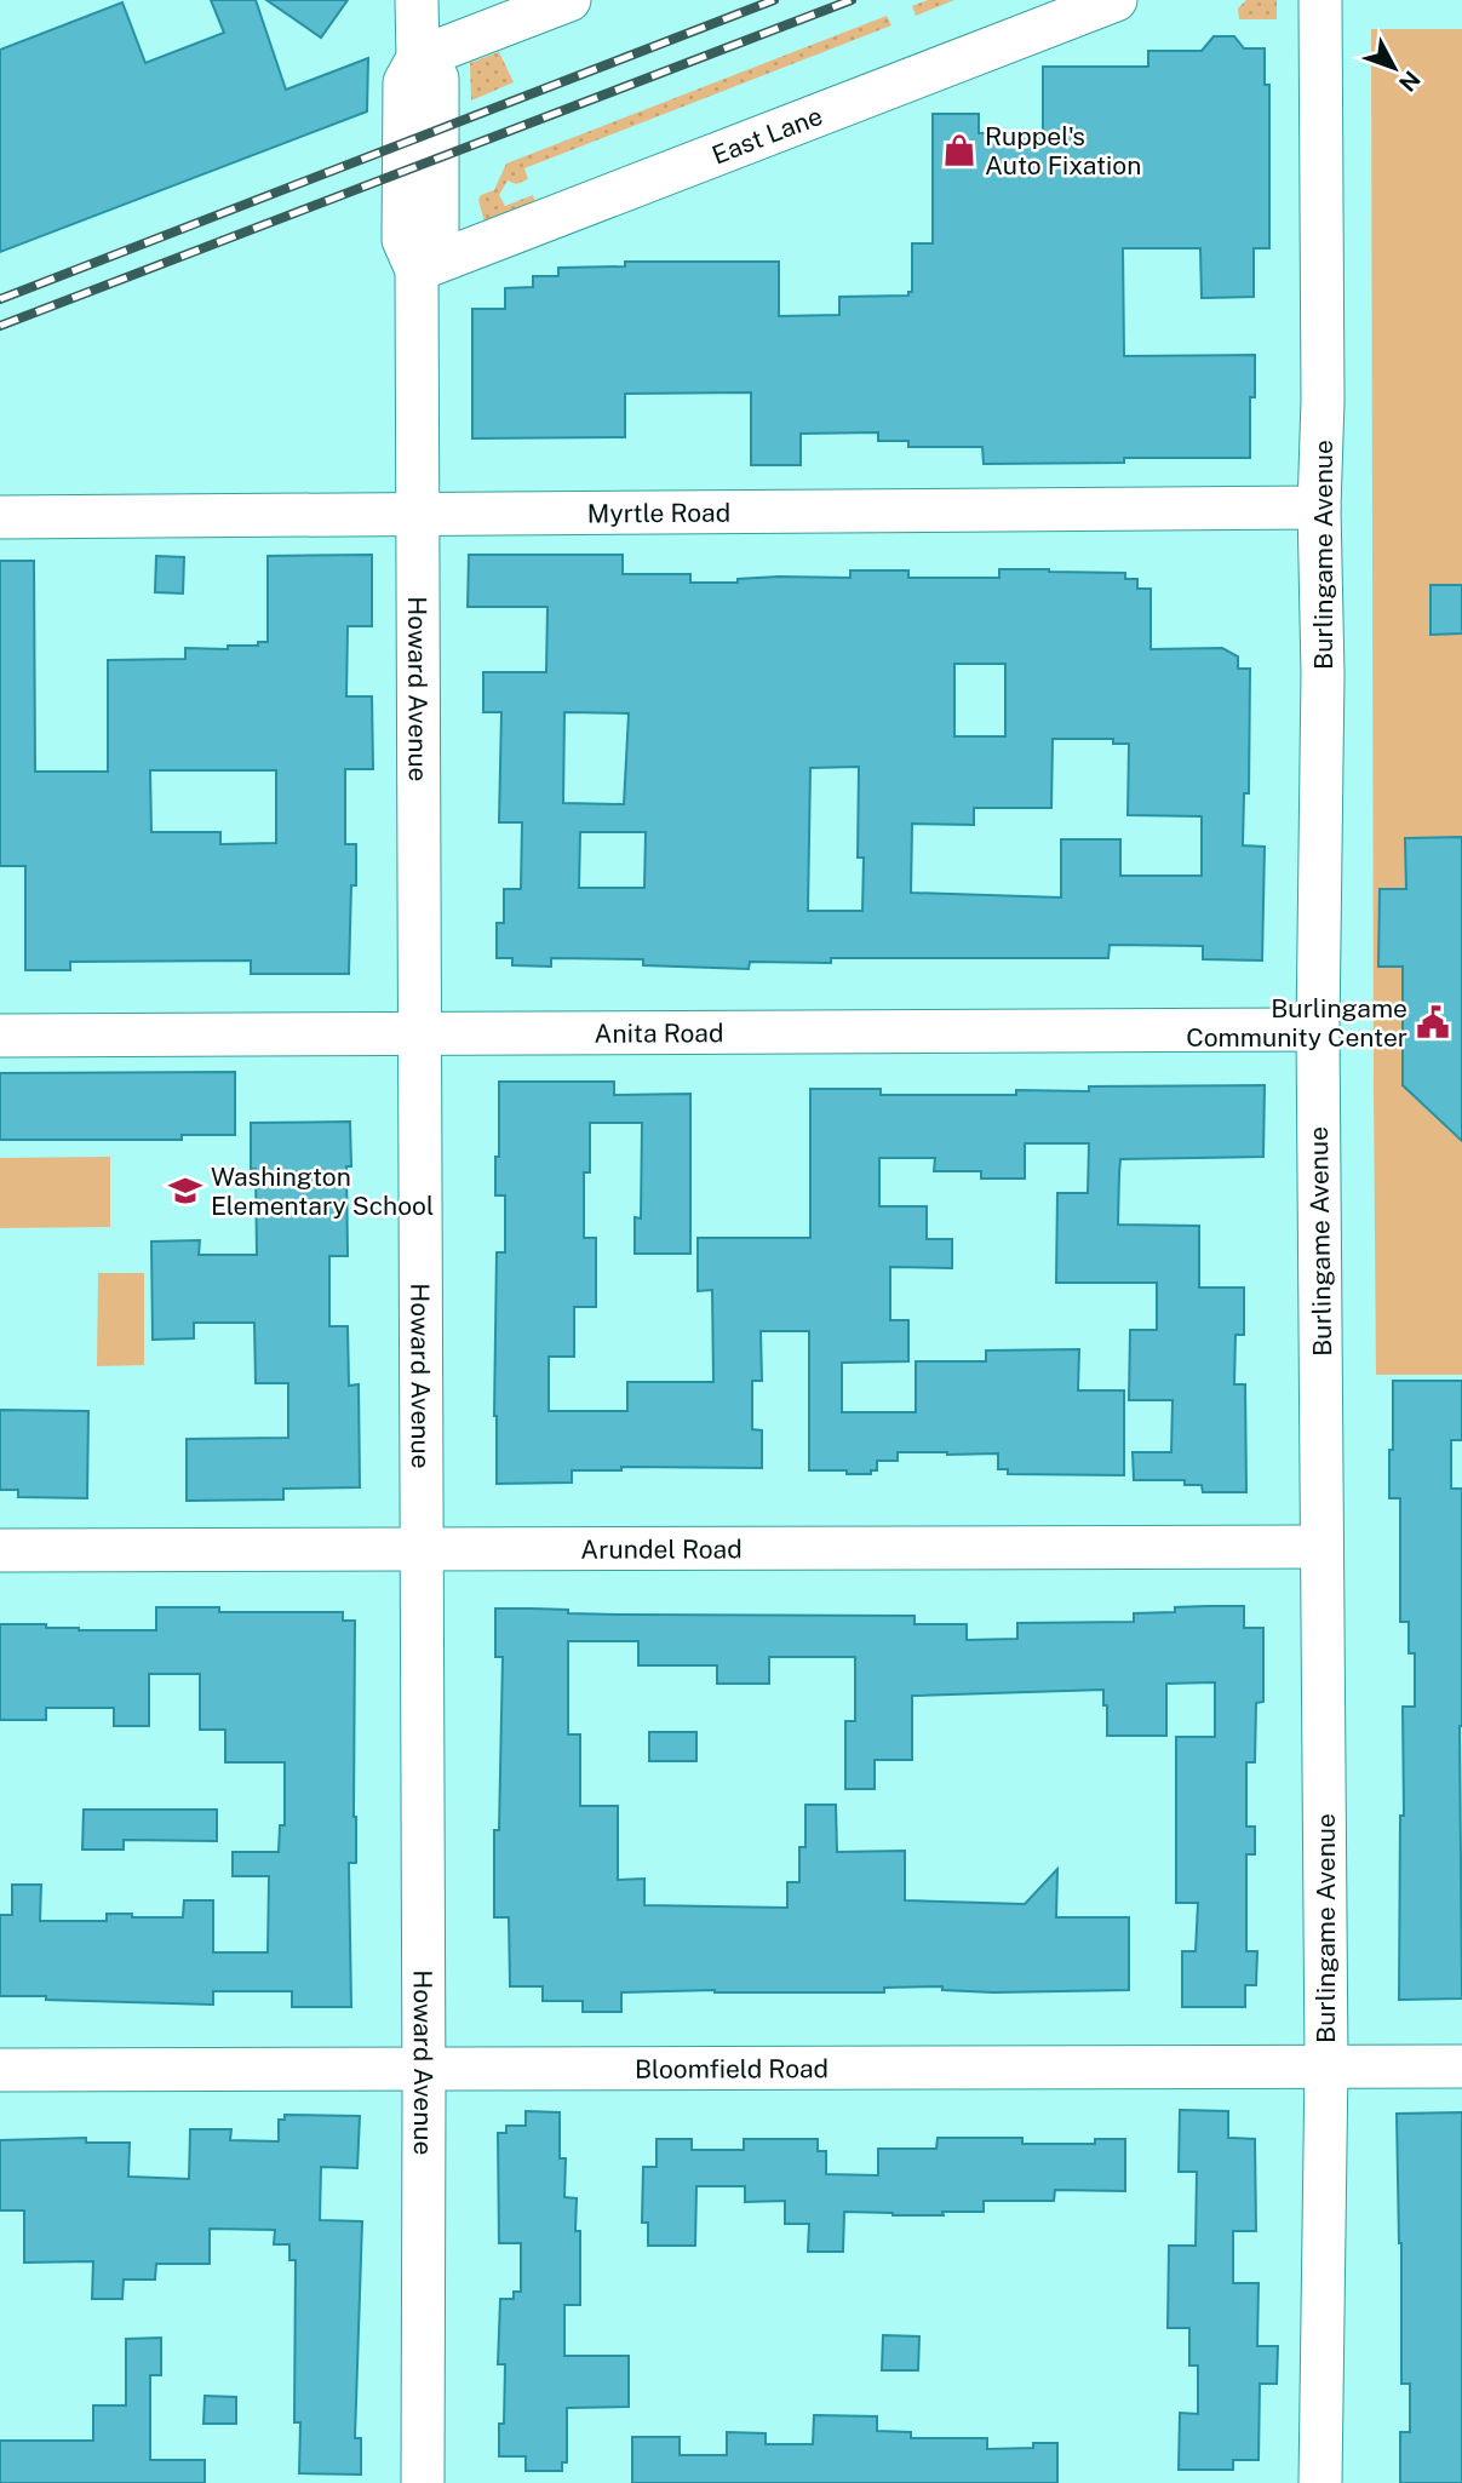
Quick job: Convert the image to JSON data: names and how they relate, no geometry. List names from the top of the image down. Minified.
{"streets":{"street":["East Lane","Myrtle Road","Burlingame Avenue","Howard Avenue","Anita Road","Arundel Road","Bloomfield Road"]},"crossings":[["East Lane","Howard Avenue"],["Myrtle Road","Burlingame Avenue"],["Myrtle Road","Howard Avenue"],["Burlingame Avenue","Anita Road"],["Burlingame Avenue","Arundel Road"],["Burlingame Avenue","Bloomfield Road"],["Howard Avenue","Anita Road"],["Howard Avenue","Arundel Road"],["Howard Avenue","Bloomfield Road"]],"places":{"shop":["Ruppel's Auto Fixation"],"public building":["Burlingame Community Center"],"school or university":["Washington Elementary School"]},"north":"bottom right"}
